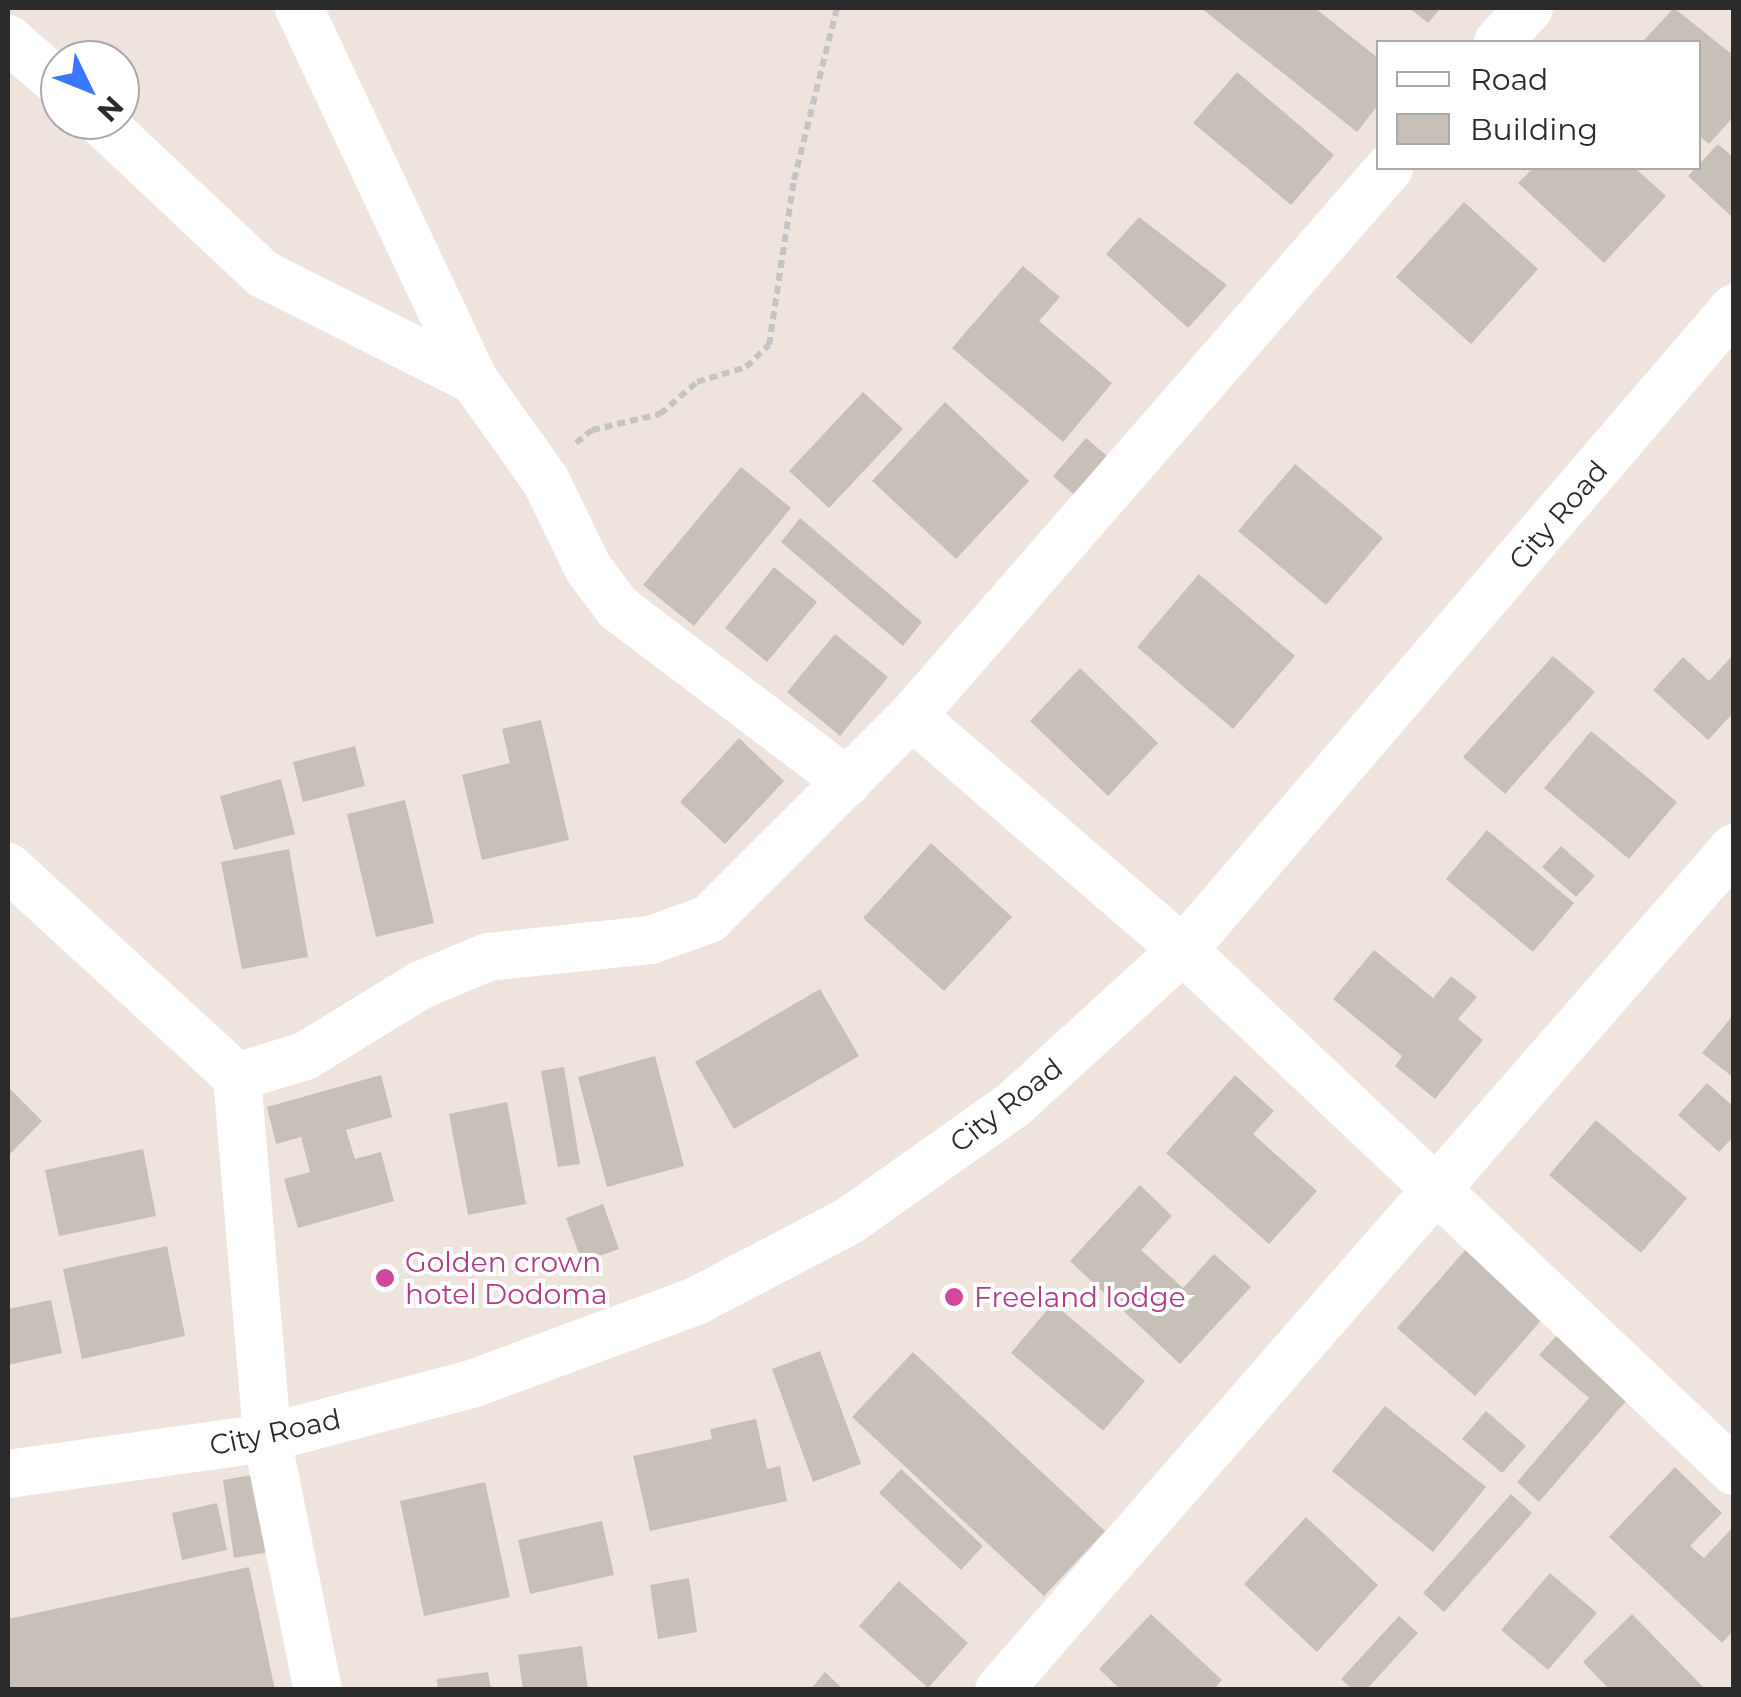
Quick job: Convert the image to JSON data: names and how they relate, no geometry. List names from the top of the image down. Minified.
{"streets":{"street":["City Road"]},"places":["Golden crown hotel Dodoma","Freeland lodge"],"legend":["Road","Building"],"north":"bottom right"}
